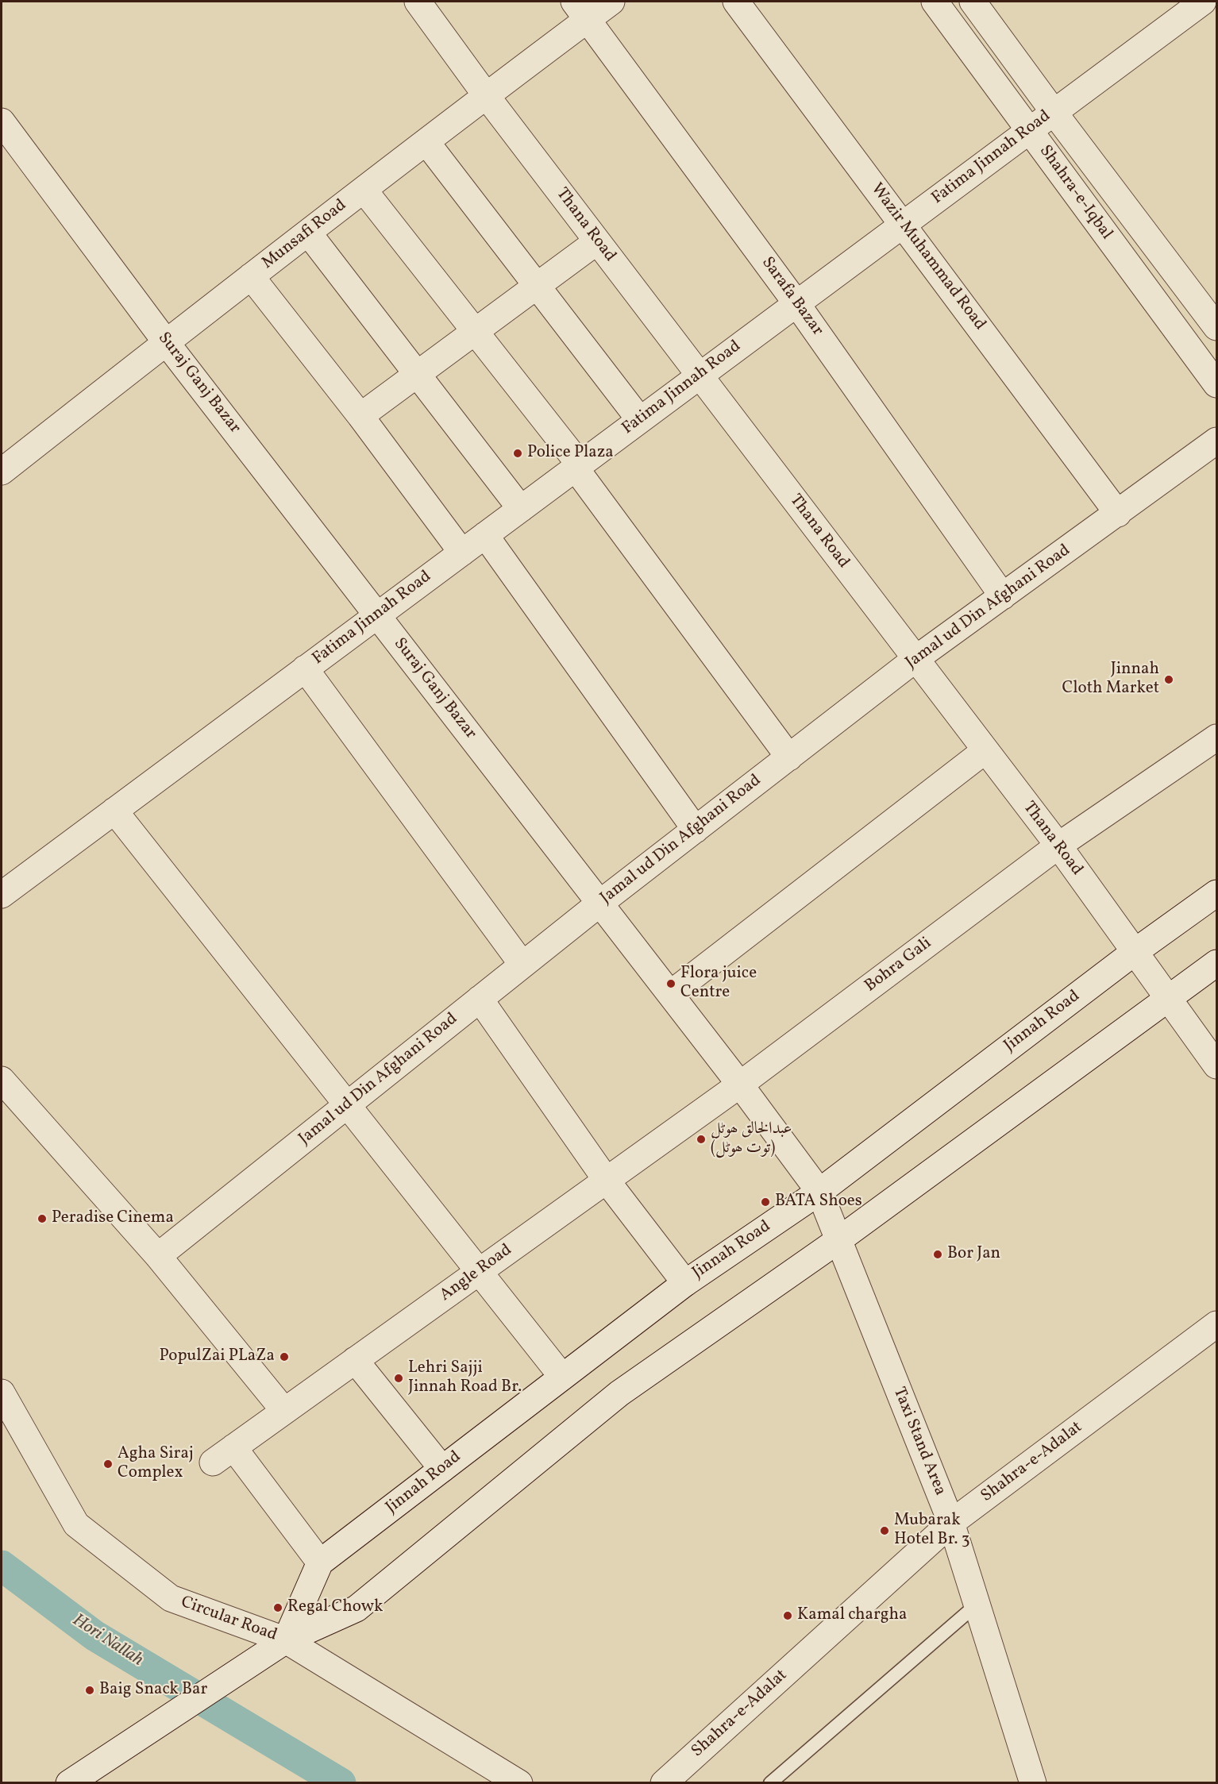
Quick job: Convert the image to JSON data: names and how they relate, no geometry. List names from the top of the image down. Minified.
{"streets":{"street":["Fatima Jinnah Road","Shahra-e-Iqbal","Thana Road","Munsafi Road","Wazir Muhammad Road","Sarafa Bazar","Suraj Ganj Bazar","Jamal ud Din Afghani Road","Bohra Gali","Jinnah Road","Angle Road","Taxi Stand Area","Shahra-e-Adalat","Circular Road"]},"crossings":[["Fatima Jinnah Road","Shahra-e-Iqbal"],["Fatima Jinnah Road","Thana Road"],["Fatima Jinnah Road","Wazir Muhammad Road"],["Fatima Jinnah Road","Sarafa Bazar"],["Fatima Jinnah Road","Suraj Ganj Bazar"],["Thana Road","Munsafi Road"],["Thana Road","Jamal ud Din Afghani Road"],["Thana Road","Bohra Gali"],["Thana Road","Jinnah Road"],["Munsafi Road","Sarafa Bazar"],["Munsafi Road","Suraj Ganj Bazar"],["Wazir Muhammad Road","Jamal ud Din Afghani Road"],["Sarafa Bazar","Jamal ud Din Afghani Road"],["Suraj Ganj Bazar","Jamal ud Din Afghani Road"],["Suraj Ganj Bazar","Bohra Gali"],["Suraj Ganj Bazar","Jinnah Road"],["Suraj Ganj Bazar","Angle Road"],["Suraj Ganj Bazar","Taxi Stand Area"],["Bohra Gali","Angle Road"],["Jinnah Road","Circular Road"],["Taxi Stand Area","Shahra-e-Adalat"]],"water":["Hori Nallah"],"places":["Police Plaza","Jinnah Cloth Market","Flora juice Centre","عبدالخالق ھوٹل (توت ھوٹل)","BATA Shoes","Peradise Cinema","Bor Jan","PopulZai PLaZa","Lehri Sajji Jinnah Road Br.","Agha Siraj Complex","Mubarak Hotel Br. 3","Regal Chowk","Kamal chargha","Baig Snack Bar"]}
